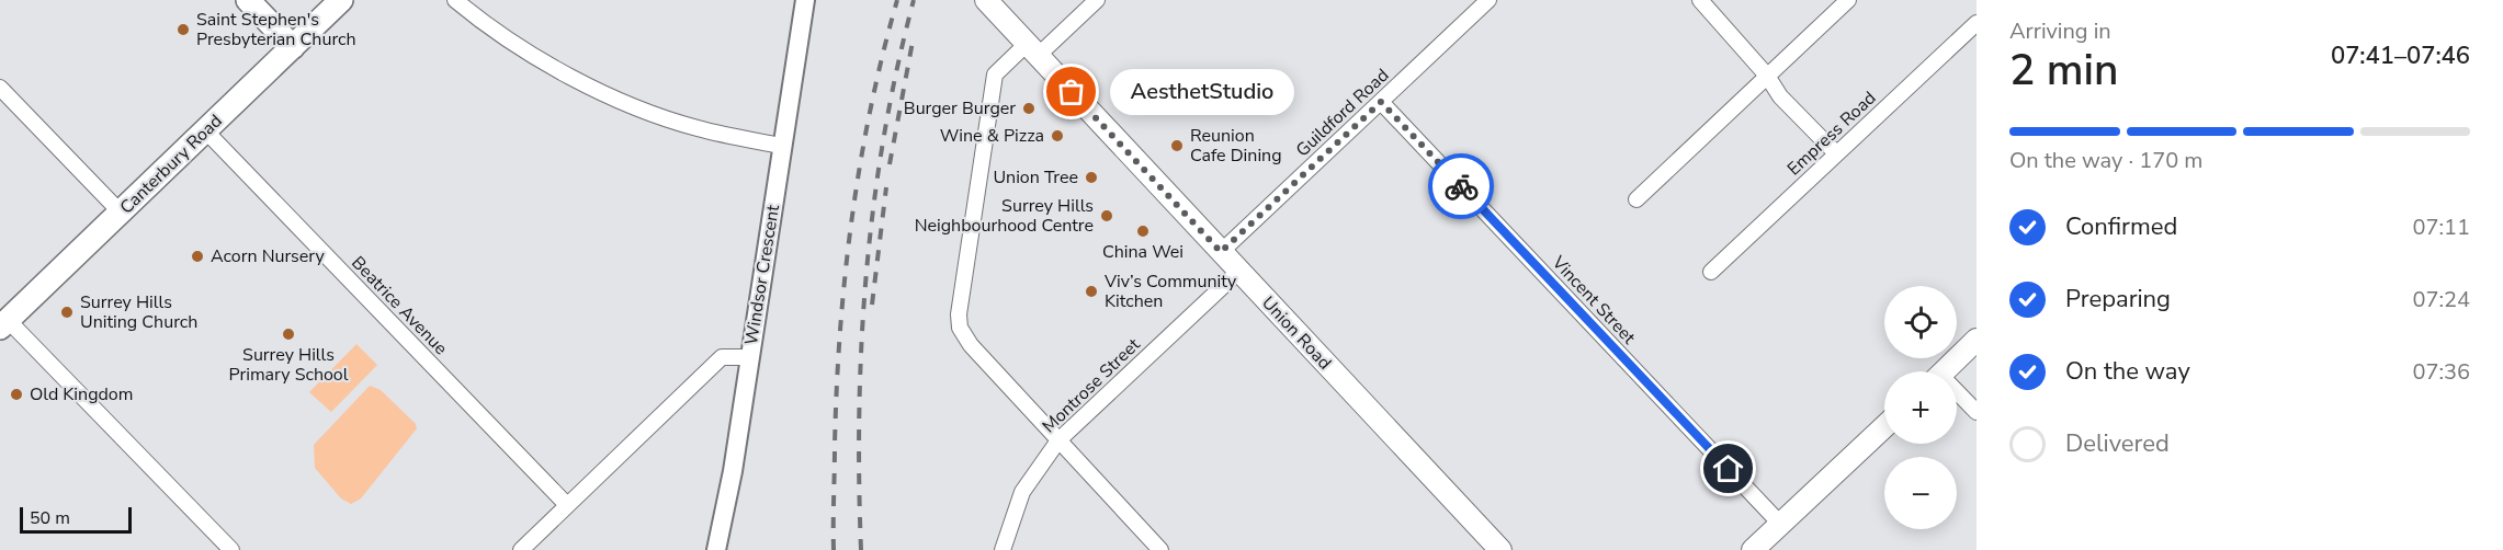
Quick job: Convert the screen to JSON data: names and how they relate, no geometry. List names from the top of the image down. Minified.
{"streets":{"main road":["Canterbury Road","Union Road"],"street":["Guildford Road","Empress Road","Windsor Crescent","Vincent Street","Beatrice Avenue","Montrose Street"]},"crossings":[["Guildford Road","Vincent Street"],["Guildford Road","Union Road"],["Canterbury Road","Beatrice Avenue"],["Union Road","Montrose Street"]],"places":["Saint Stephen's Presbyterian Church","AesthetStudio","Burger Burger","Wine & Pizza","Reunion Cafe Dining","Union Tree","Surrey Hills Neighbourhood Centre","China Wei","Acorn Nursery","Viv’s Community Kitchen","Surrey Hills Uniting Church","Surrey Hills Primary School","Old Kingdom"],"scale_bar":"50 m","page":{"heading":["2 min","Arriving in","07:41–07:46"],"bubble":"AesthetStudio","bar":"On the way · 170 m","list":[["Confirmed","07:11"],["Preparing","07:24"],["On the way","07:36"],"Delivered"],"map_buttons":["+","−"],"scale":"50 m"}}
